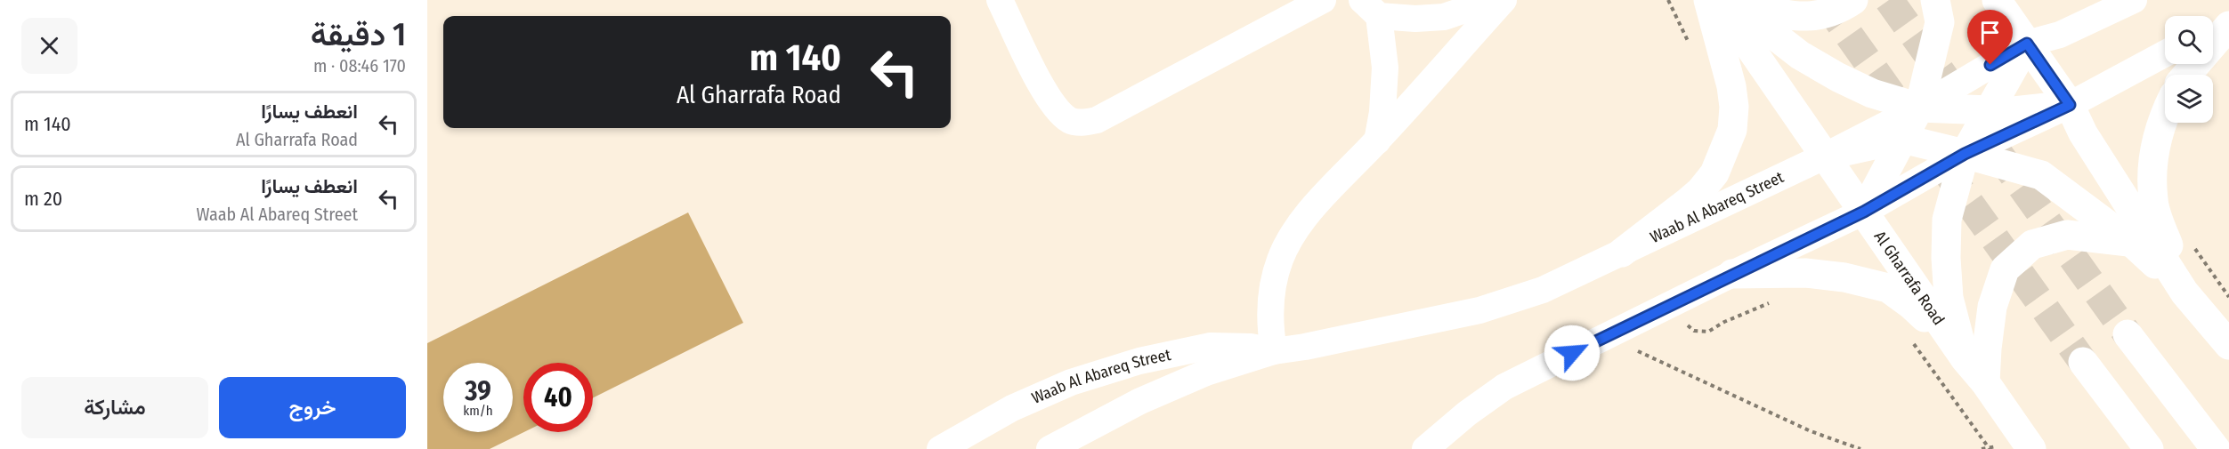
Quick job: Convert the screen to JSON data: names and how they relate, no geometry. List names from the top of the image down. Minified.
{"streets":{"main road":["Al Gharrafa Road"],"street":["Waab Al Abareq Street"]},"crossings":[["Waab Al Abareq Street","Al Gharrafa Road"]],"page":{"heading":["1 دقيقة","170 m · 08:46"],"turn":["140 m","Al Gharrafa Road"],"list":[{"name":"انعطف يسارًا","note":"Al Gharrafa Road","value":"140 m"},{"name":"انعطف يسارًا","note":"Waab Al Abareq Street","value":"20 m"}],"speed":"39 km/h","limit":"40","buttons":["خروج","مشاركة"]}}
